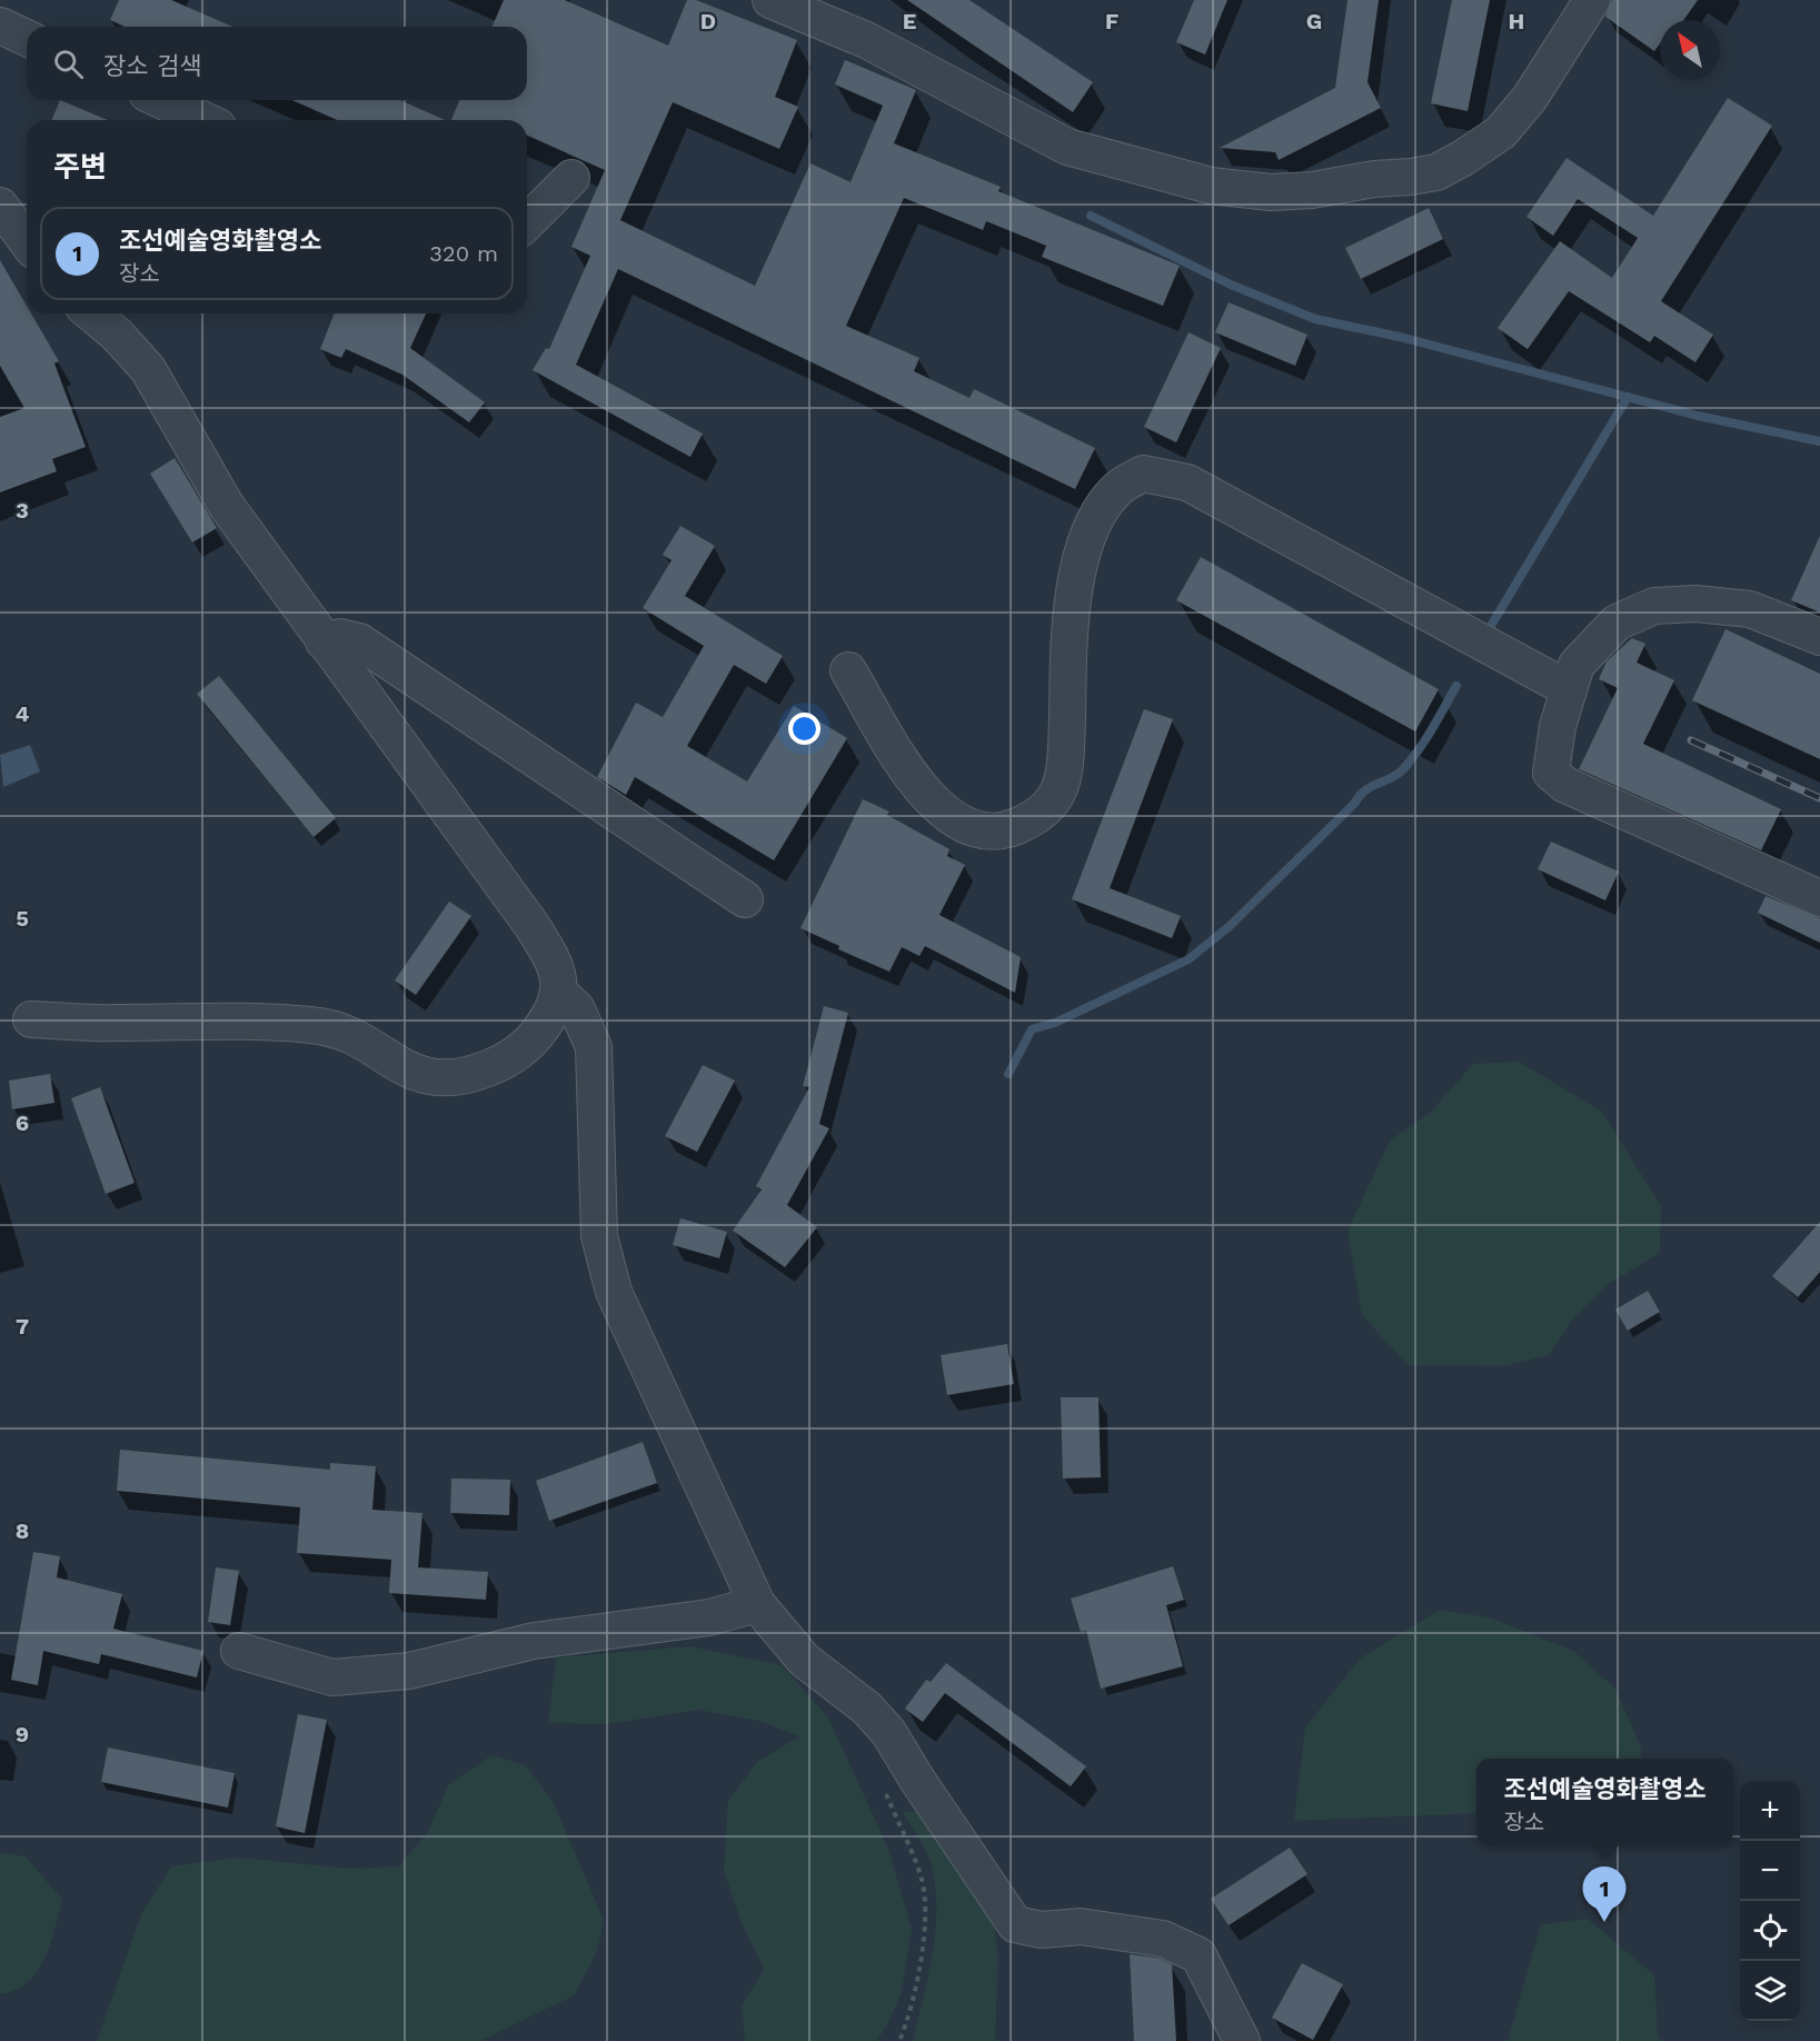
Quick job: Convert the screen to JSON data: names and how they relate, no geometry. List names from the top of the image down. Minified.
{"north":"top left","page":{"search":"장소 검색","heading":"주변","list":[{"mark":"1","name":"조선예술영화촬영소","note":"장소","value":"320 m"}],"popup":["조선예술영화촬영소","장소"],"map_buttons":["+","−"],"pins":"1"},"grid":{"columns":["D","E","F","G","H"],"rows":["3","4","5","6","7","8","9"]}}
